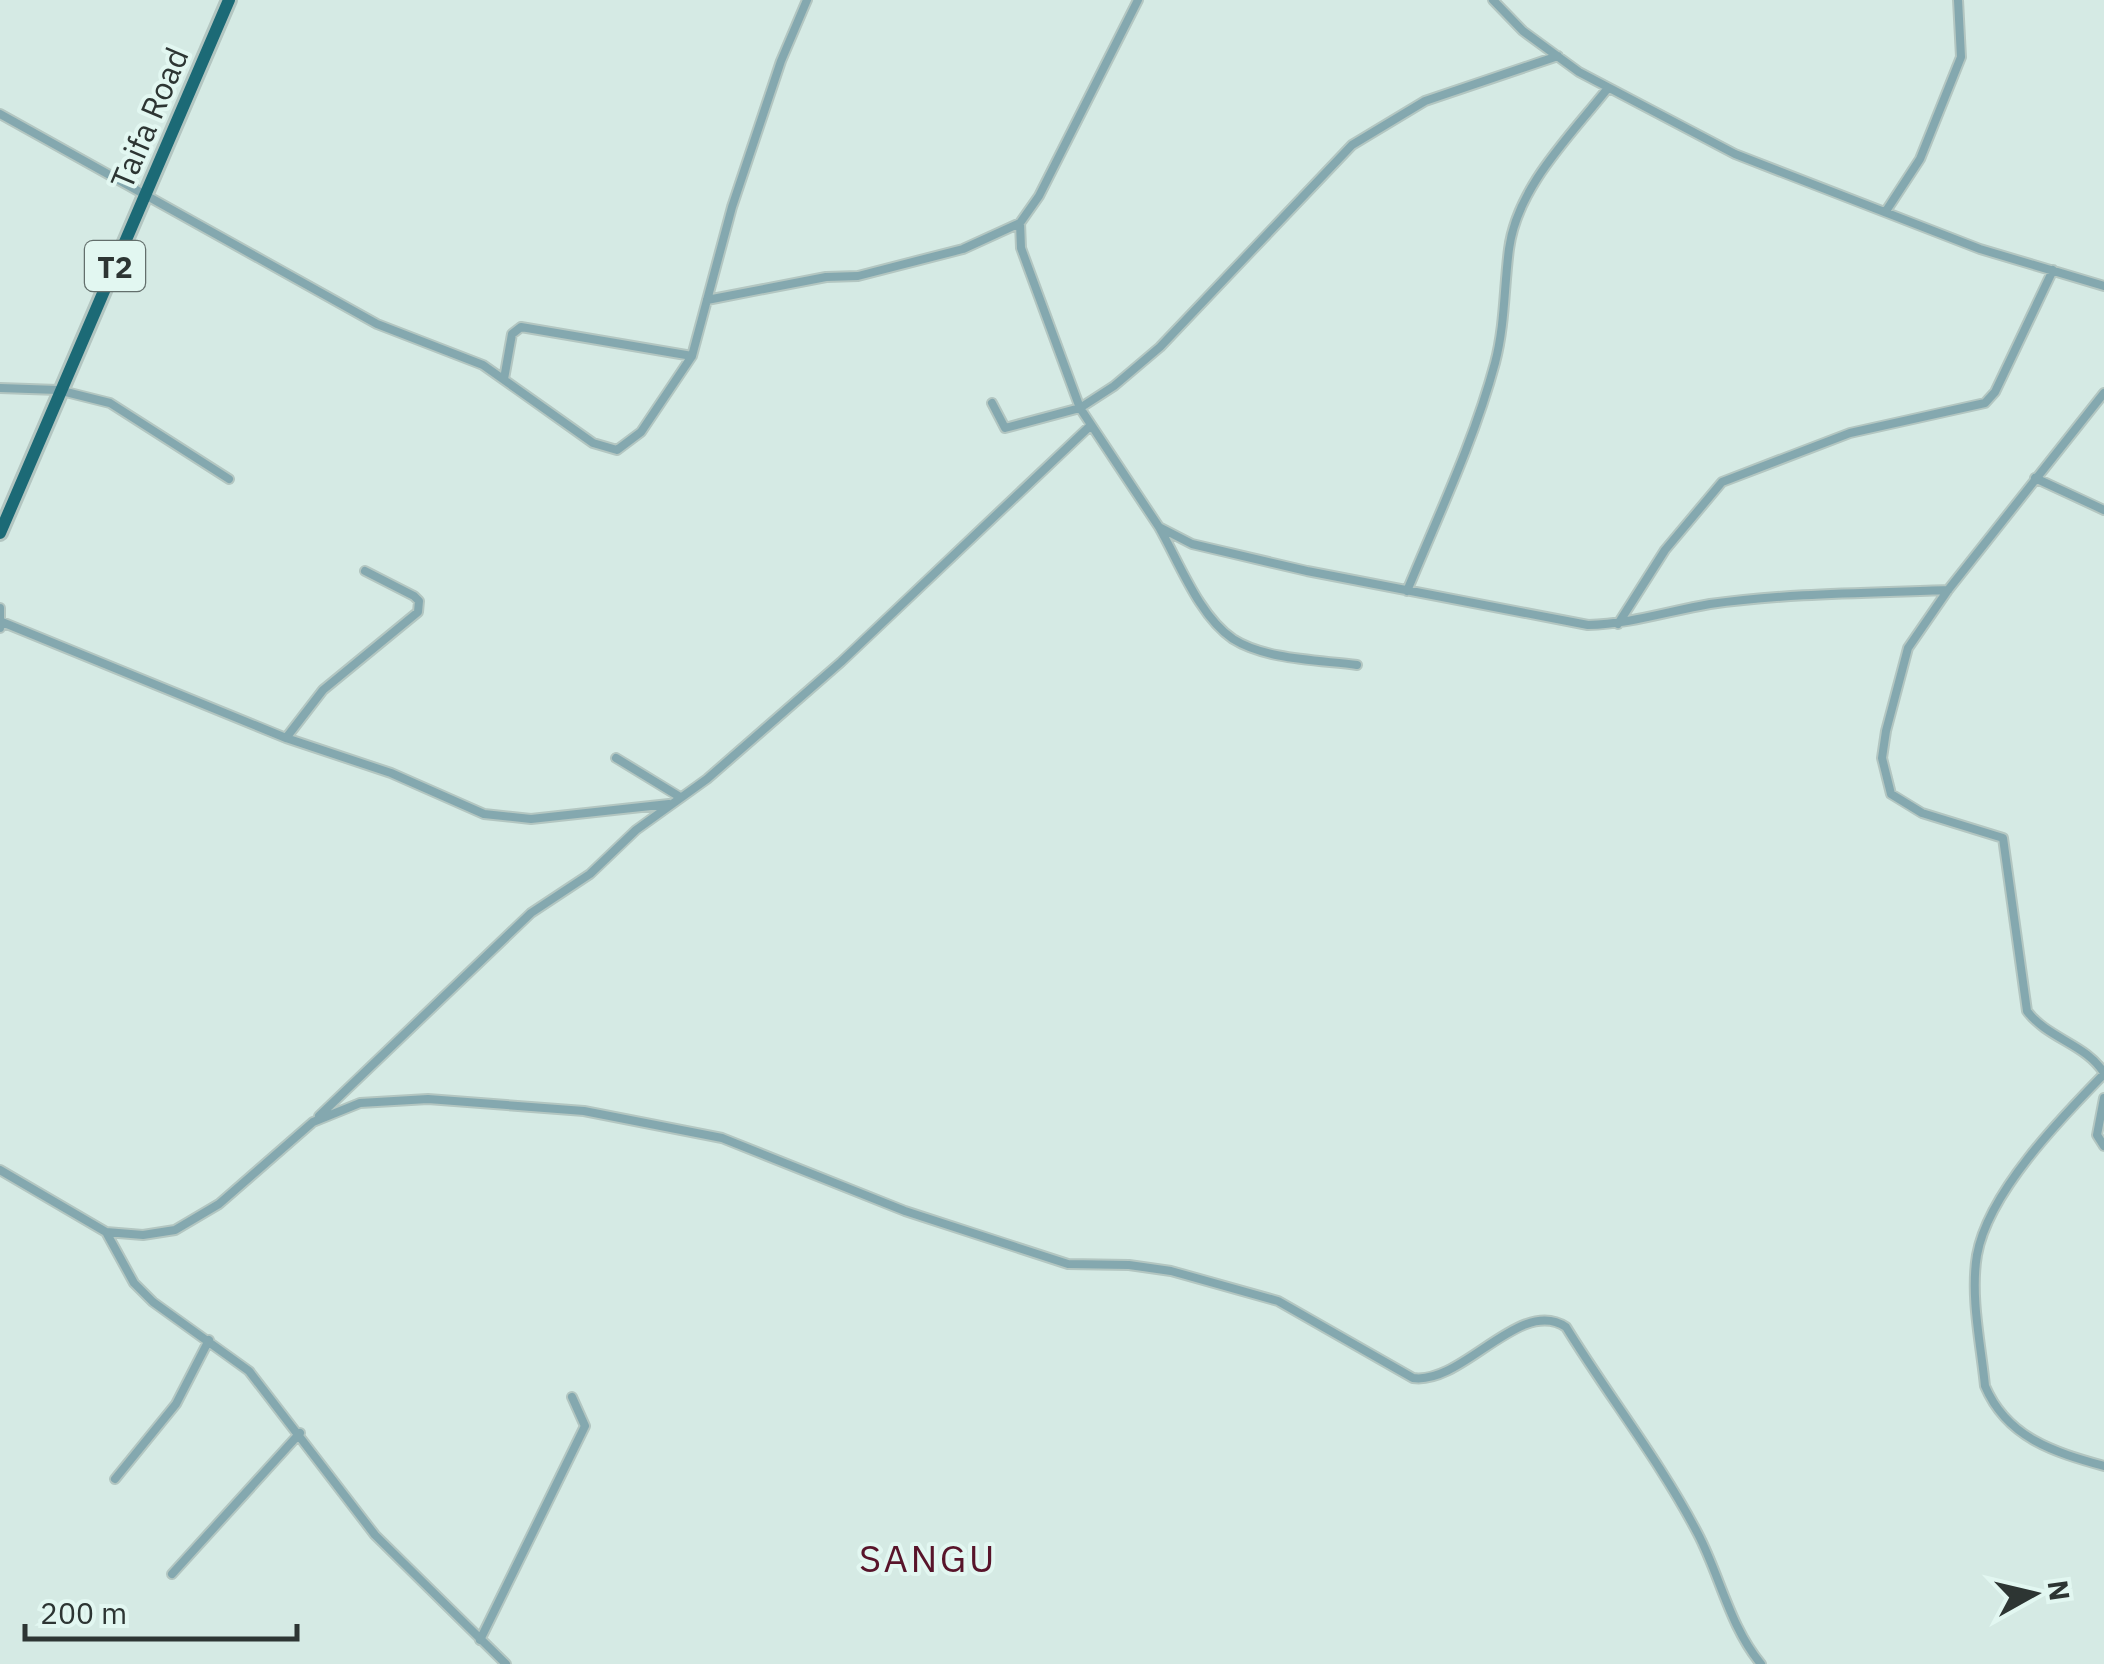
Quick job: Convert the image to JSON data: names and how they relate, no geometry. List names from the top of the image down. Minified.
{"streets":{"highway":["Taifa Road","T2"]},"districts":["SANGU"],"scale_bar":"200 m","north":"right"}
